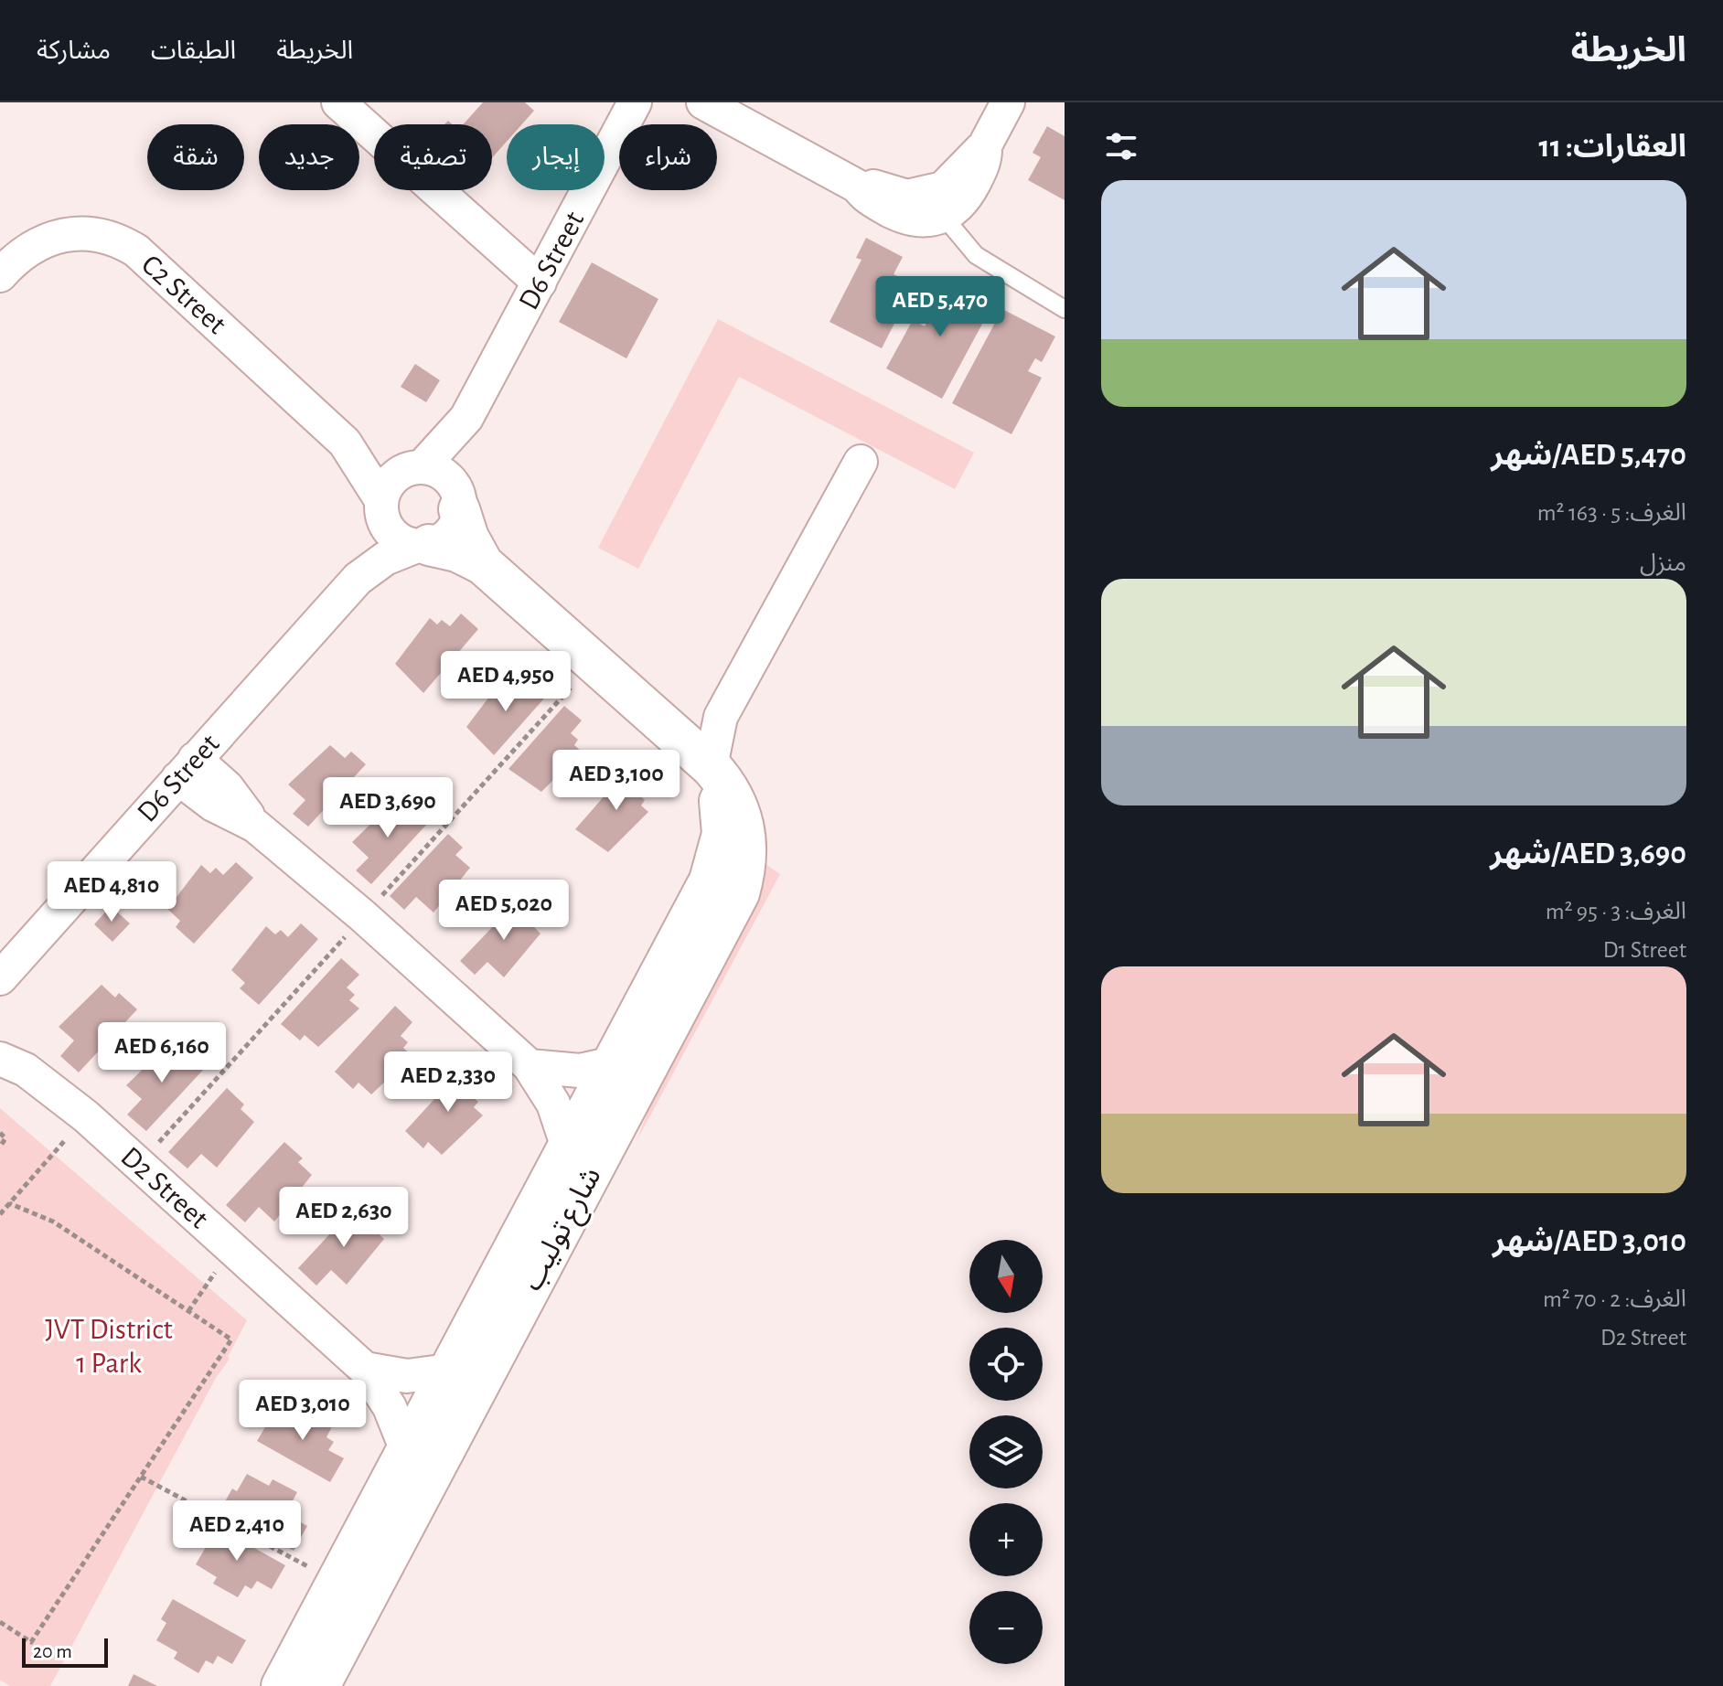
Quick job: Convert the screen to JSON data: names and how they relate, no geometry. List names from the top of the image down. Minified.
{"streets":{"street":["D6 Street","C2 Street","D2 Street","شارع توليب"]},"crossings":[["D6 Street","C2 Street"],["D6 Street","شارع توليب"],["C2 Street","شارع توليب"],["D2 Street","شارع توليب"]],"parks":["JVT District 1 Park"],"scale_bar":"20 m","north":"bottom","page":{"header":"الخريطة","nav":["الخريطة","الطبقات","مشاركة"],"heading":"العقارات: 11","chip":["شراء","إيجار","تصفية","جديد","شقة"],"list":[{"name":"AED 5,470/شهر","note":"الغرف: 5 · 163 m² · منزل"},{"name":"AED 3,690/شهر","note":"الغرف: 3 · 95 m² · D1 Street"},{"name":"AED 3,010/شهر","note":"الغرف: 2 · 70 m² · D2 Street"}],"price":["AED 5,470","AED 4,950","AED 3,100","AED 3,690","AED 4,810","AED 5,020","AED 6,160","AED 2,330","AED 2,630","AED 3,010","AED 2,410"],"map_buttons":["+","−"],"scale":"20 m"}}
